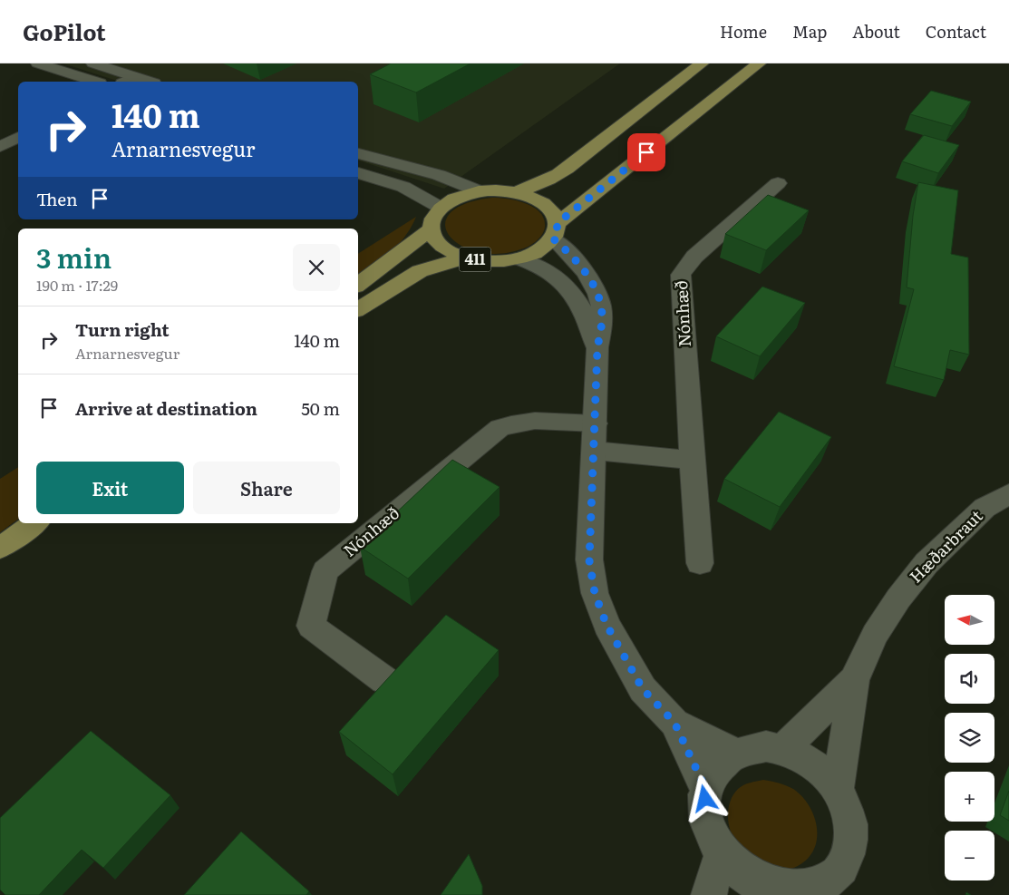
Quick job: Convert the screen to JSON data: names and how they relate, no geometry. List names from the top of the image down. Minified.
{"streets":{"main road":["411"],"street":["Nónhæð","Hæðarbraut"]},"north":"left","page":{"header":"GoPilot","nav":["Home","Map","About","Contact"],"turn":["140 m","Arnarnesvegur"],"then":"Then","heading":["3 min","190 m · 17:29"],"list":[{"name":"Turn right","note":"Arnarnesvegur","value":"140 m"},{"name":"Arrive at destination","value":"50 m"}],"buttons":["Exit","Share"],"map_buttons":["+","−"]}}
